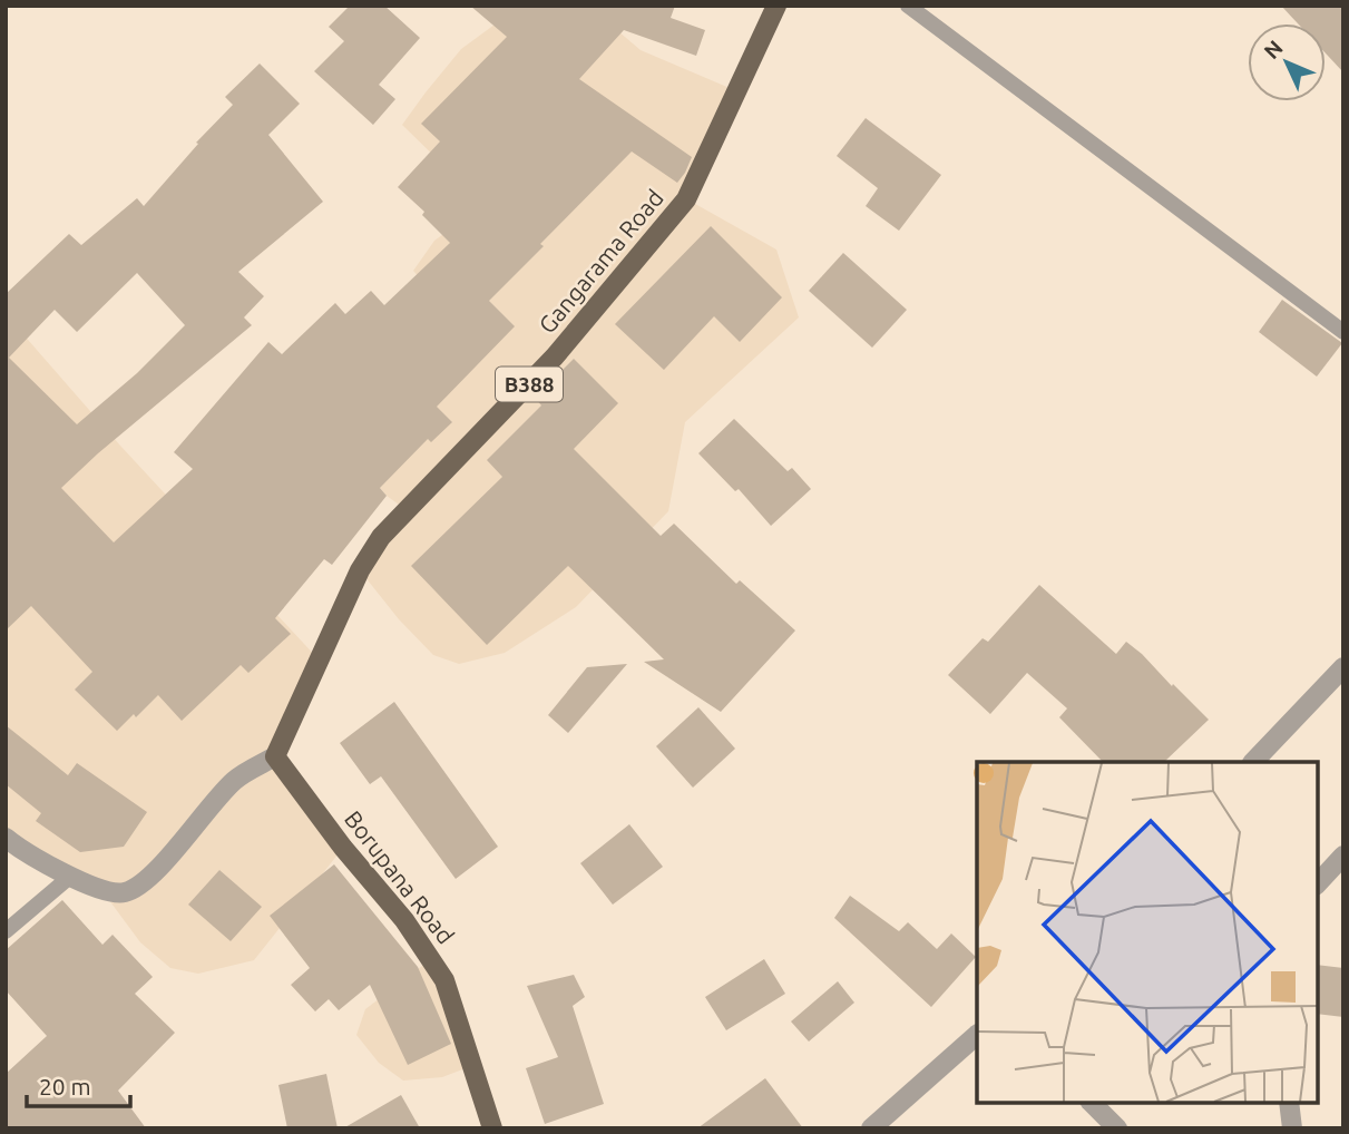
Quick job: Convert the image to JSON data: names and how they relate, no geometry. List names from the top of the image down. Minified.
{"streets":{"main road":["Gangarama Road","B388","Borupana Road"]},"crossings":[["Gangarama Road","Borupana Road"]],"scale_bar":"20 m","north":"top left"}
